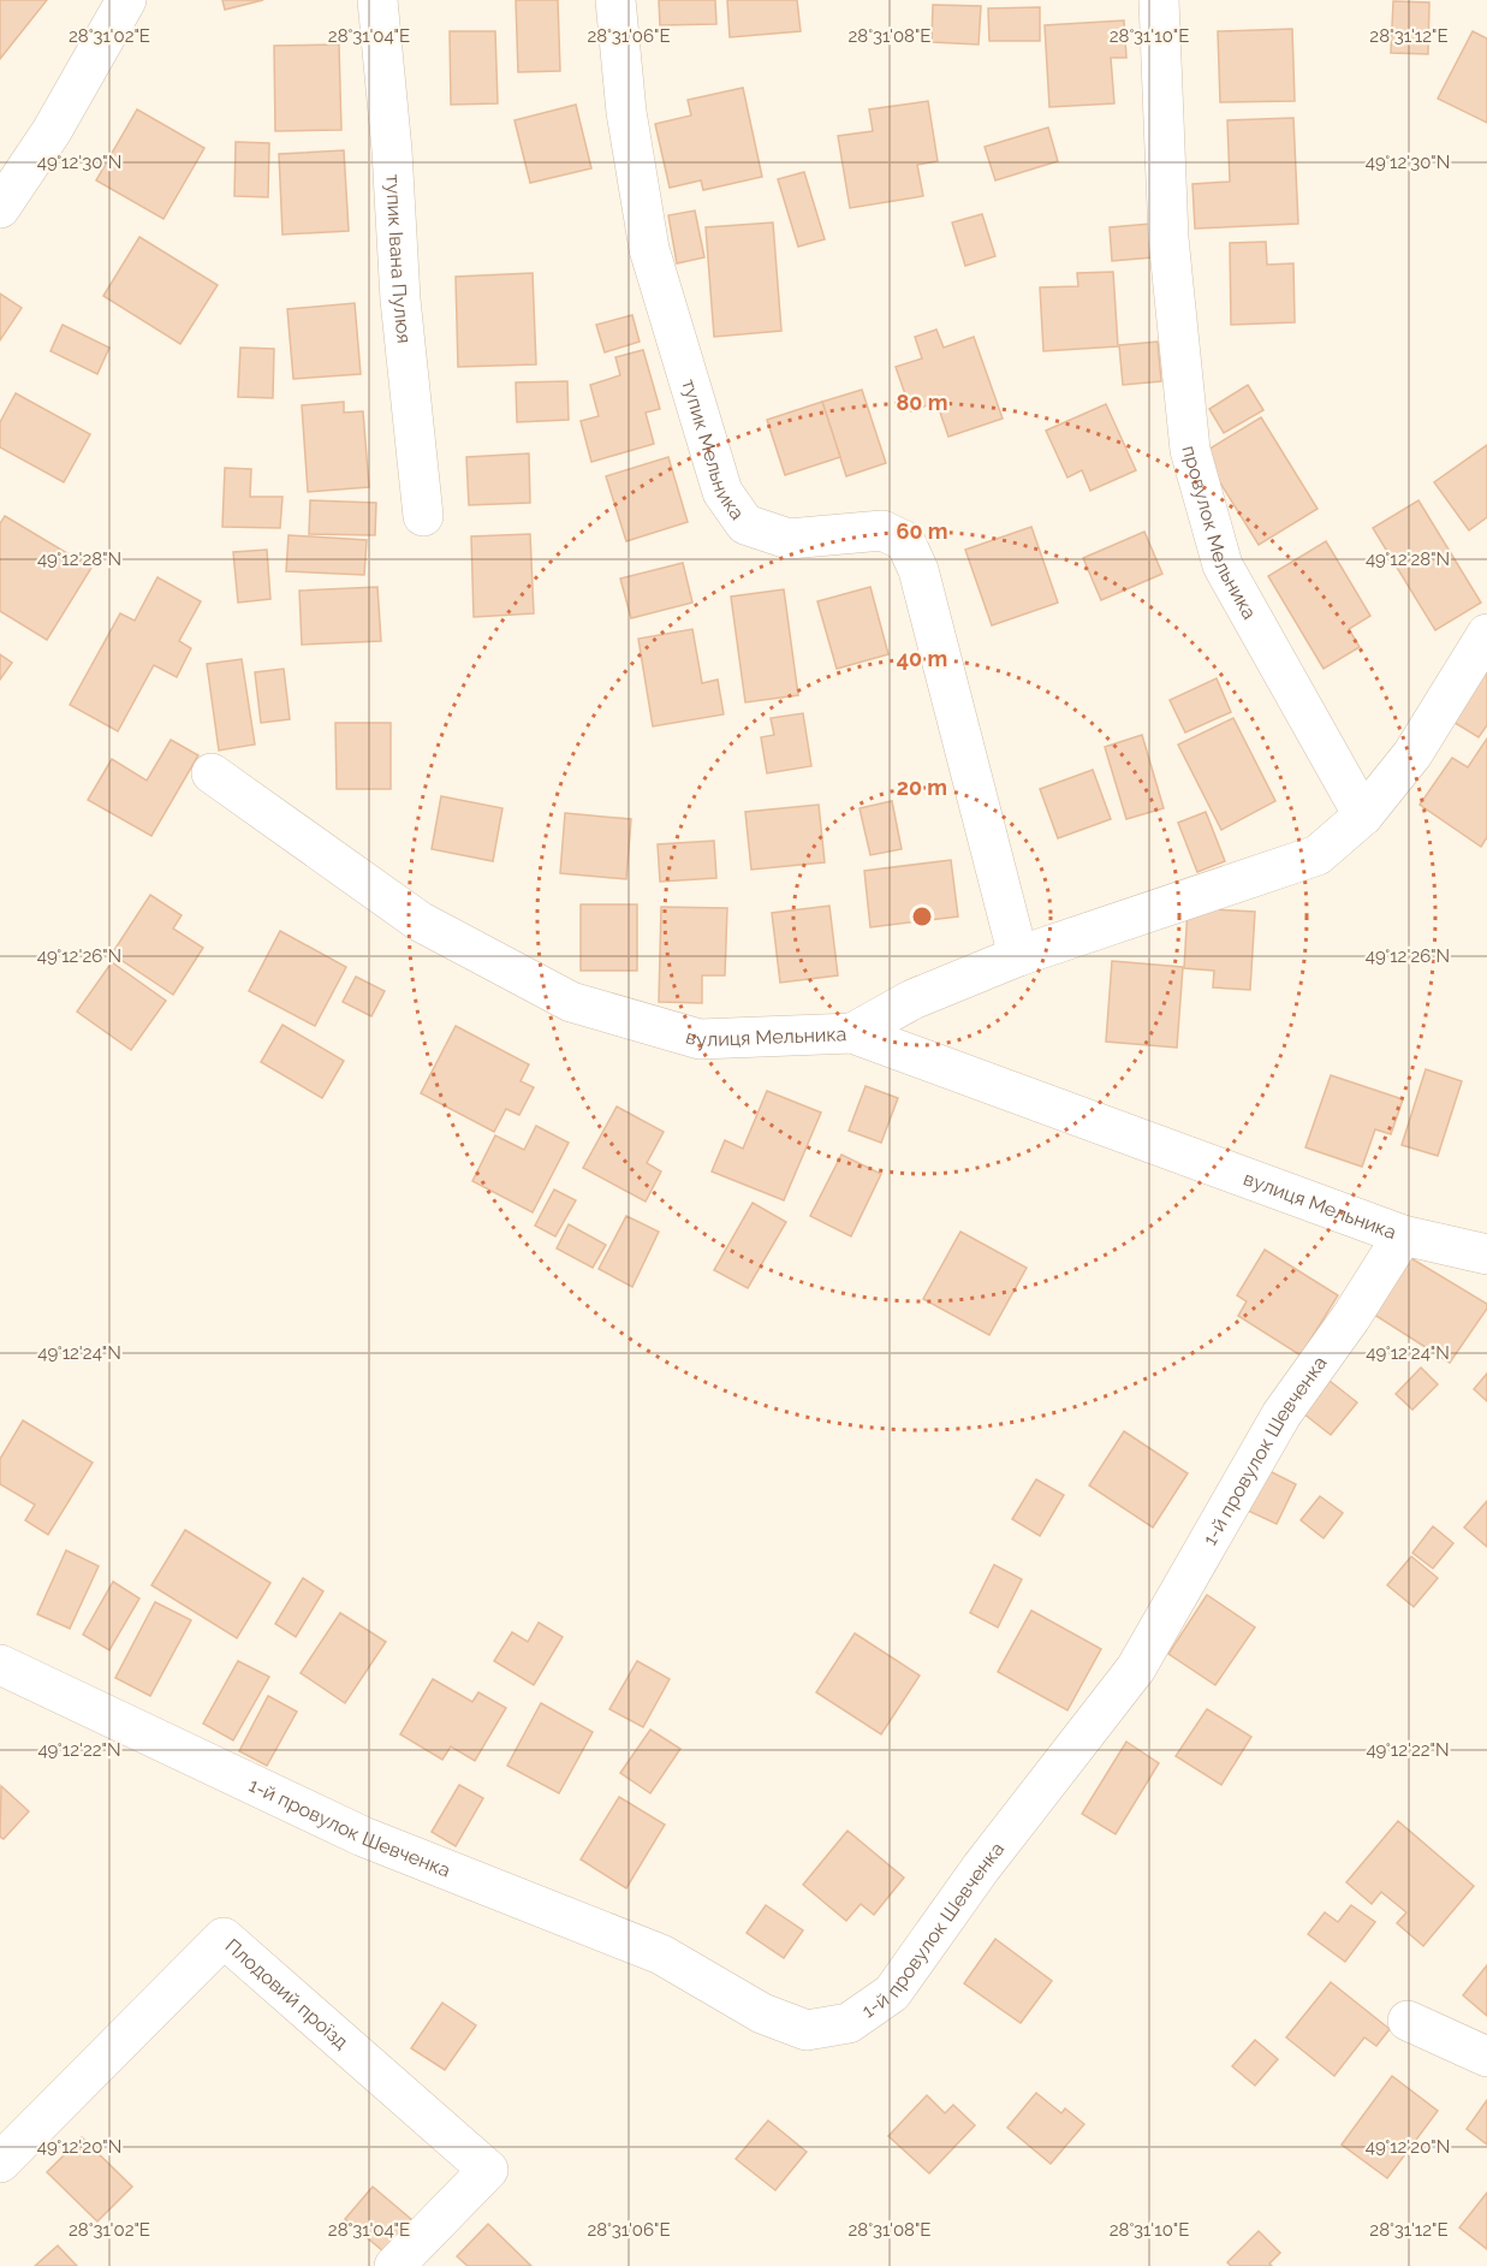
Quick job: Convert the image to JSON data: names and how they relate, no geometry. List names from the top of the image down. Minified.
{"streets":{"street":["тупик Івана Пулюя","тупик Мельника","провулок Мельника","вулиця Мельника","1-й провулок Шевченка","Плодовий проїзд"]},"crossings":[["вулиця Мельника","1-й провулок Шевченка"]],"coordinates":["28°31'02\"E","28°31'04\"E","28°31'06\"E","28°31'08\"E","28°31'10\"E","28°31'12\"E","49°12'30\"N","49°12'28\"N","49°12'26\"N","49°12'24\"N","49°12'22\"N","49°12'20\"N"],"rings":["80 m","60 m","40 m","20 m"]}
